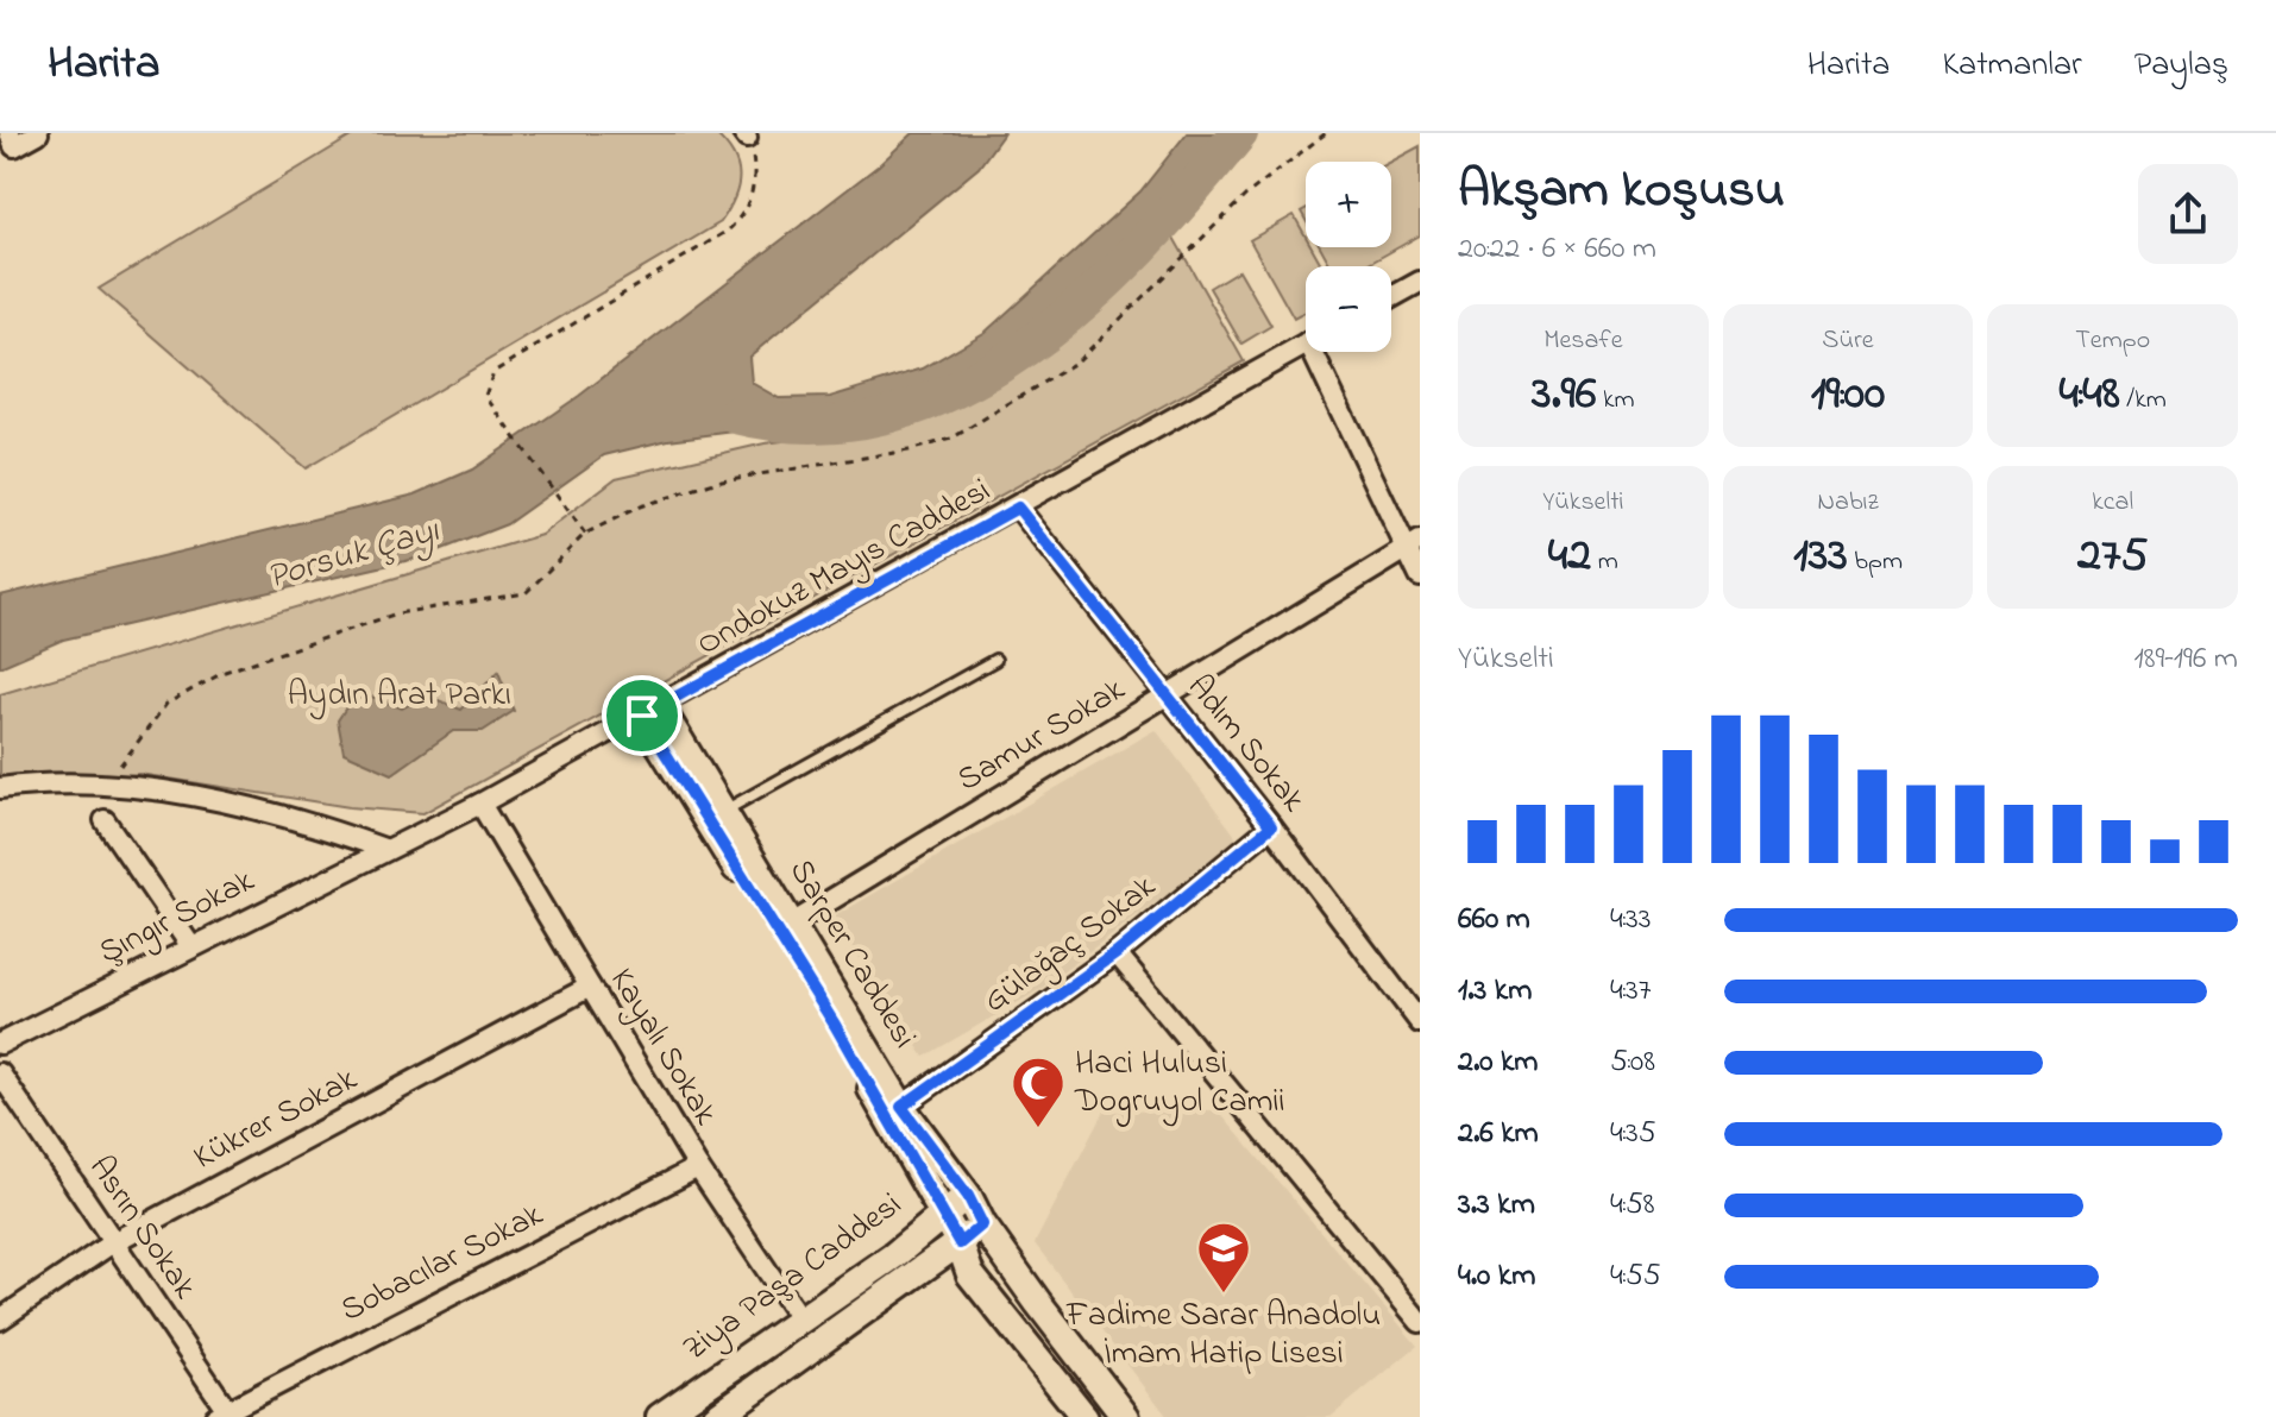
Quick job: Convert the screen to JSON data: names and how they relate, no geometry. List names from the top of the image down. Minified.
{"streets":{"main road":["Sarper Caddesi","Ziya Paşa Caddesi"],"street":["Ondokuz Mayıs Caddesi","Samur Sokak","Adım Sokak","Şıngır Sokak","Gülağaç Sokak","Kayalı Sokak","Kükrer Sokak","Asrın Sokak","Sobacılar Sokak"]},"crossings":[["Ondokuz Mayıs Caddesi","Adım Sokak"],["Ondokuz Mayıs Caddesi","Şıngır Sokak"],["Ondokuz Mayıs Caddesi","Sarper Caddesi"],["Ondokuz Mayıs Caddesi","Kayalı Sokak"],["Samur Sokak","Adım Sokak"],["Samur Sokak","Sarper Caddesi"],["Adım Sokak","Gülağaç Sokak"],["Gülağaç Sokak","Sarper Caddesi"],["Sarper Caddesi","Ziya Paşa Caddesi"],["Kayalı Sokak","Kükrer Sokak"],["Kayalı Sokak","Sobacılar Sokak"],["Kayalı Sokak","Ziya Paşa Caddesi"],["Kükrer Sokak","Asrın Sokak"],["Asrın Sokak","Sobacılar Sokak"]],"water":["Porsuk Çayı"],"parks":["Aydın Arat Parkı"],"places":{"mosque":["Haci Hulusi Dogruyol Camii"],"school or university":["Fadime Sarar Anadolu İmam Hatip Lisesi"]},"page":{"header":"Harita","nav":["Harita","Katmanlar","Paylaş"],"heading":["Akşam koşusu","20:22 · 6 × 660 m"],"map_buttons":["+","−"],"stats":[["Mesafe","3.96 km"],["Süre","19:00"],["Tempo","4:48 /km"],["Yükselti","42 m"],["Nabız","133 bpm"],["kcal","275"]],"chart":["Yükselti","189–196 m"],"list":[{"name":"660 m","note":"4:33"},{"name":"1.3 km","note":"4:37"},{"name":"2.0 km","note":"5:08"},{"name":"2.6 km","note":"4:35"},{"name":"3.3 km","note":"4:58"},{"name":"4.0 km","note":"4:55"}]}}
